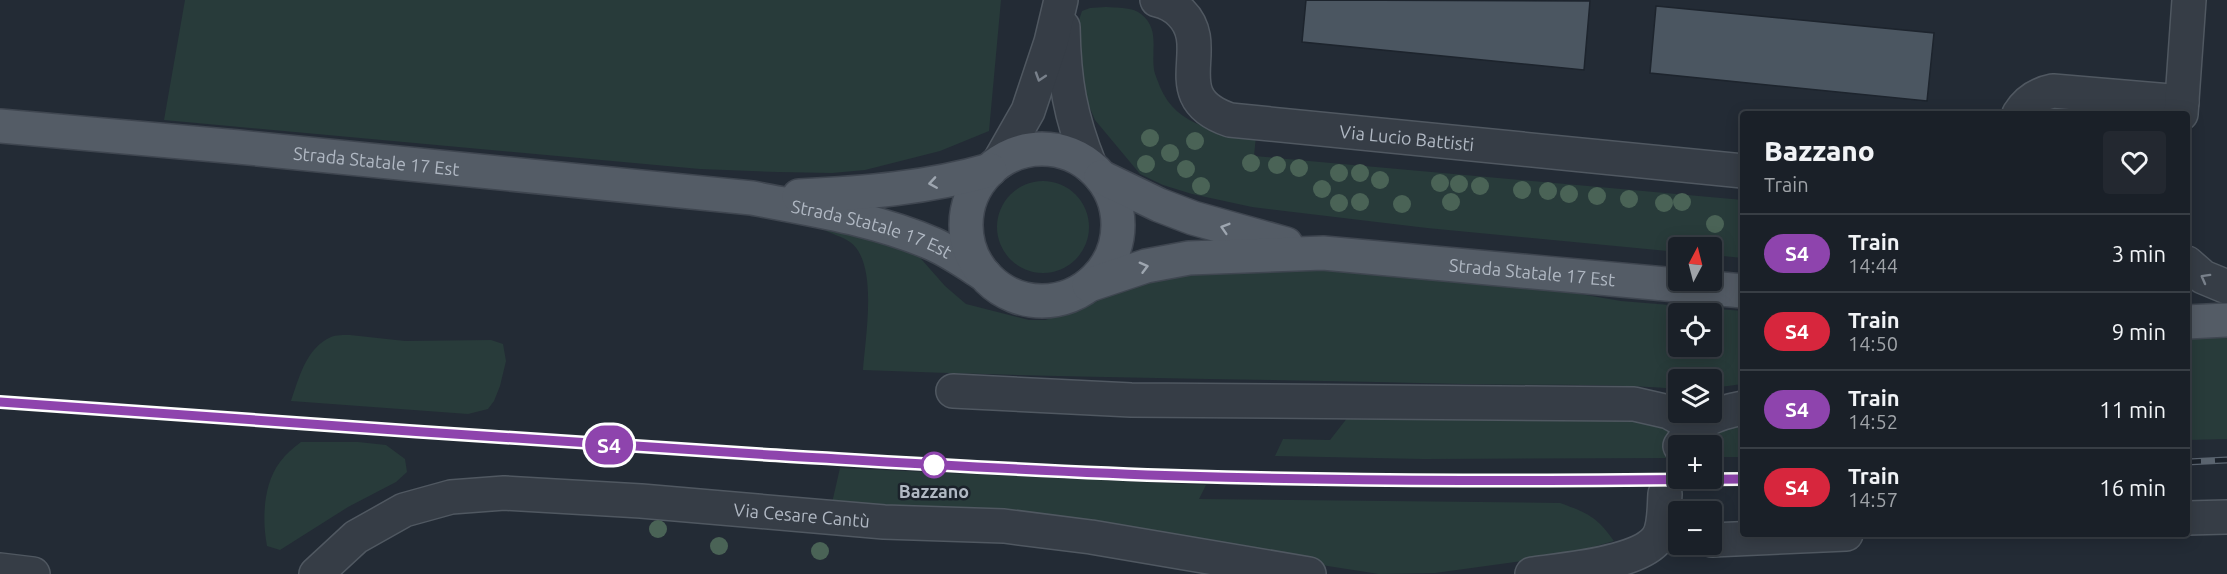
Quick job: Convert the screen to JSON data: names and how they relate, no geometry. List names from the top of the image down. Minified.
{"streets":{"main road":["Strada Statale 17 Est"],"street":["Via Lucio Battisti","Via Cesare Cantù"]},"places":["Bazzano"],"north":"top","page":{"on_map":"S4","heading":["Bazzano","Train"],"list":[{"mark":"S4","name":"Train","note":"14:44","value":"3 min"},{"mark":"S4","name":"Train","note":"14:50","value":"9 min"},{"mark":"S4","name":"Train","note":"14:52","value":"11 min"},{"mark":"S4","name":"Train","note":"14:57","value":"16 min"}],"map_buttons":["+","−"]}}
